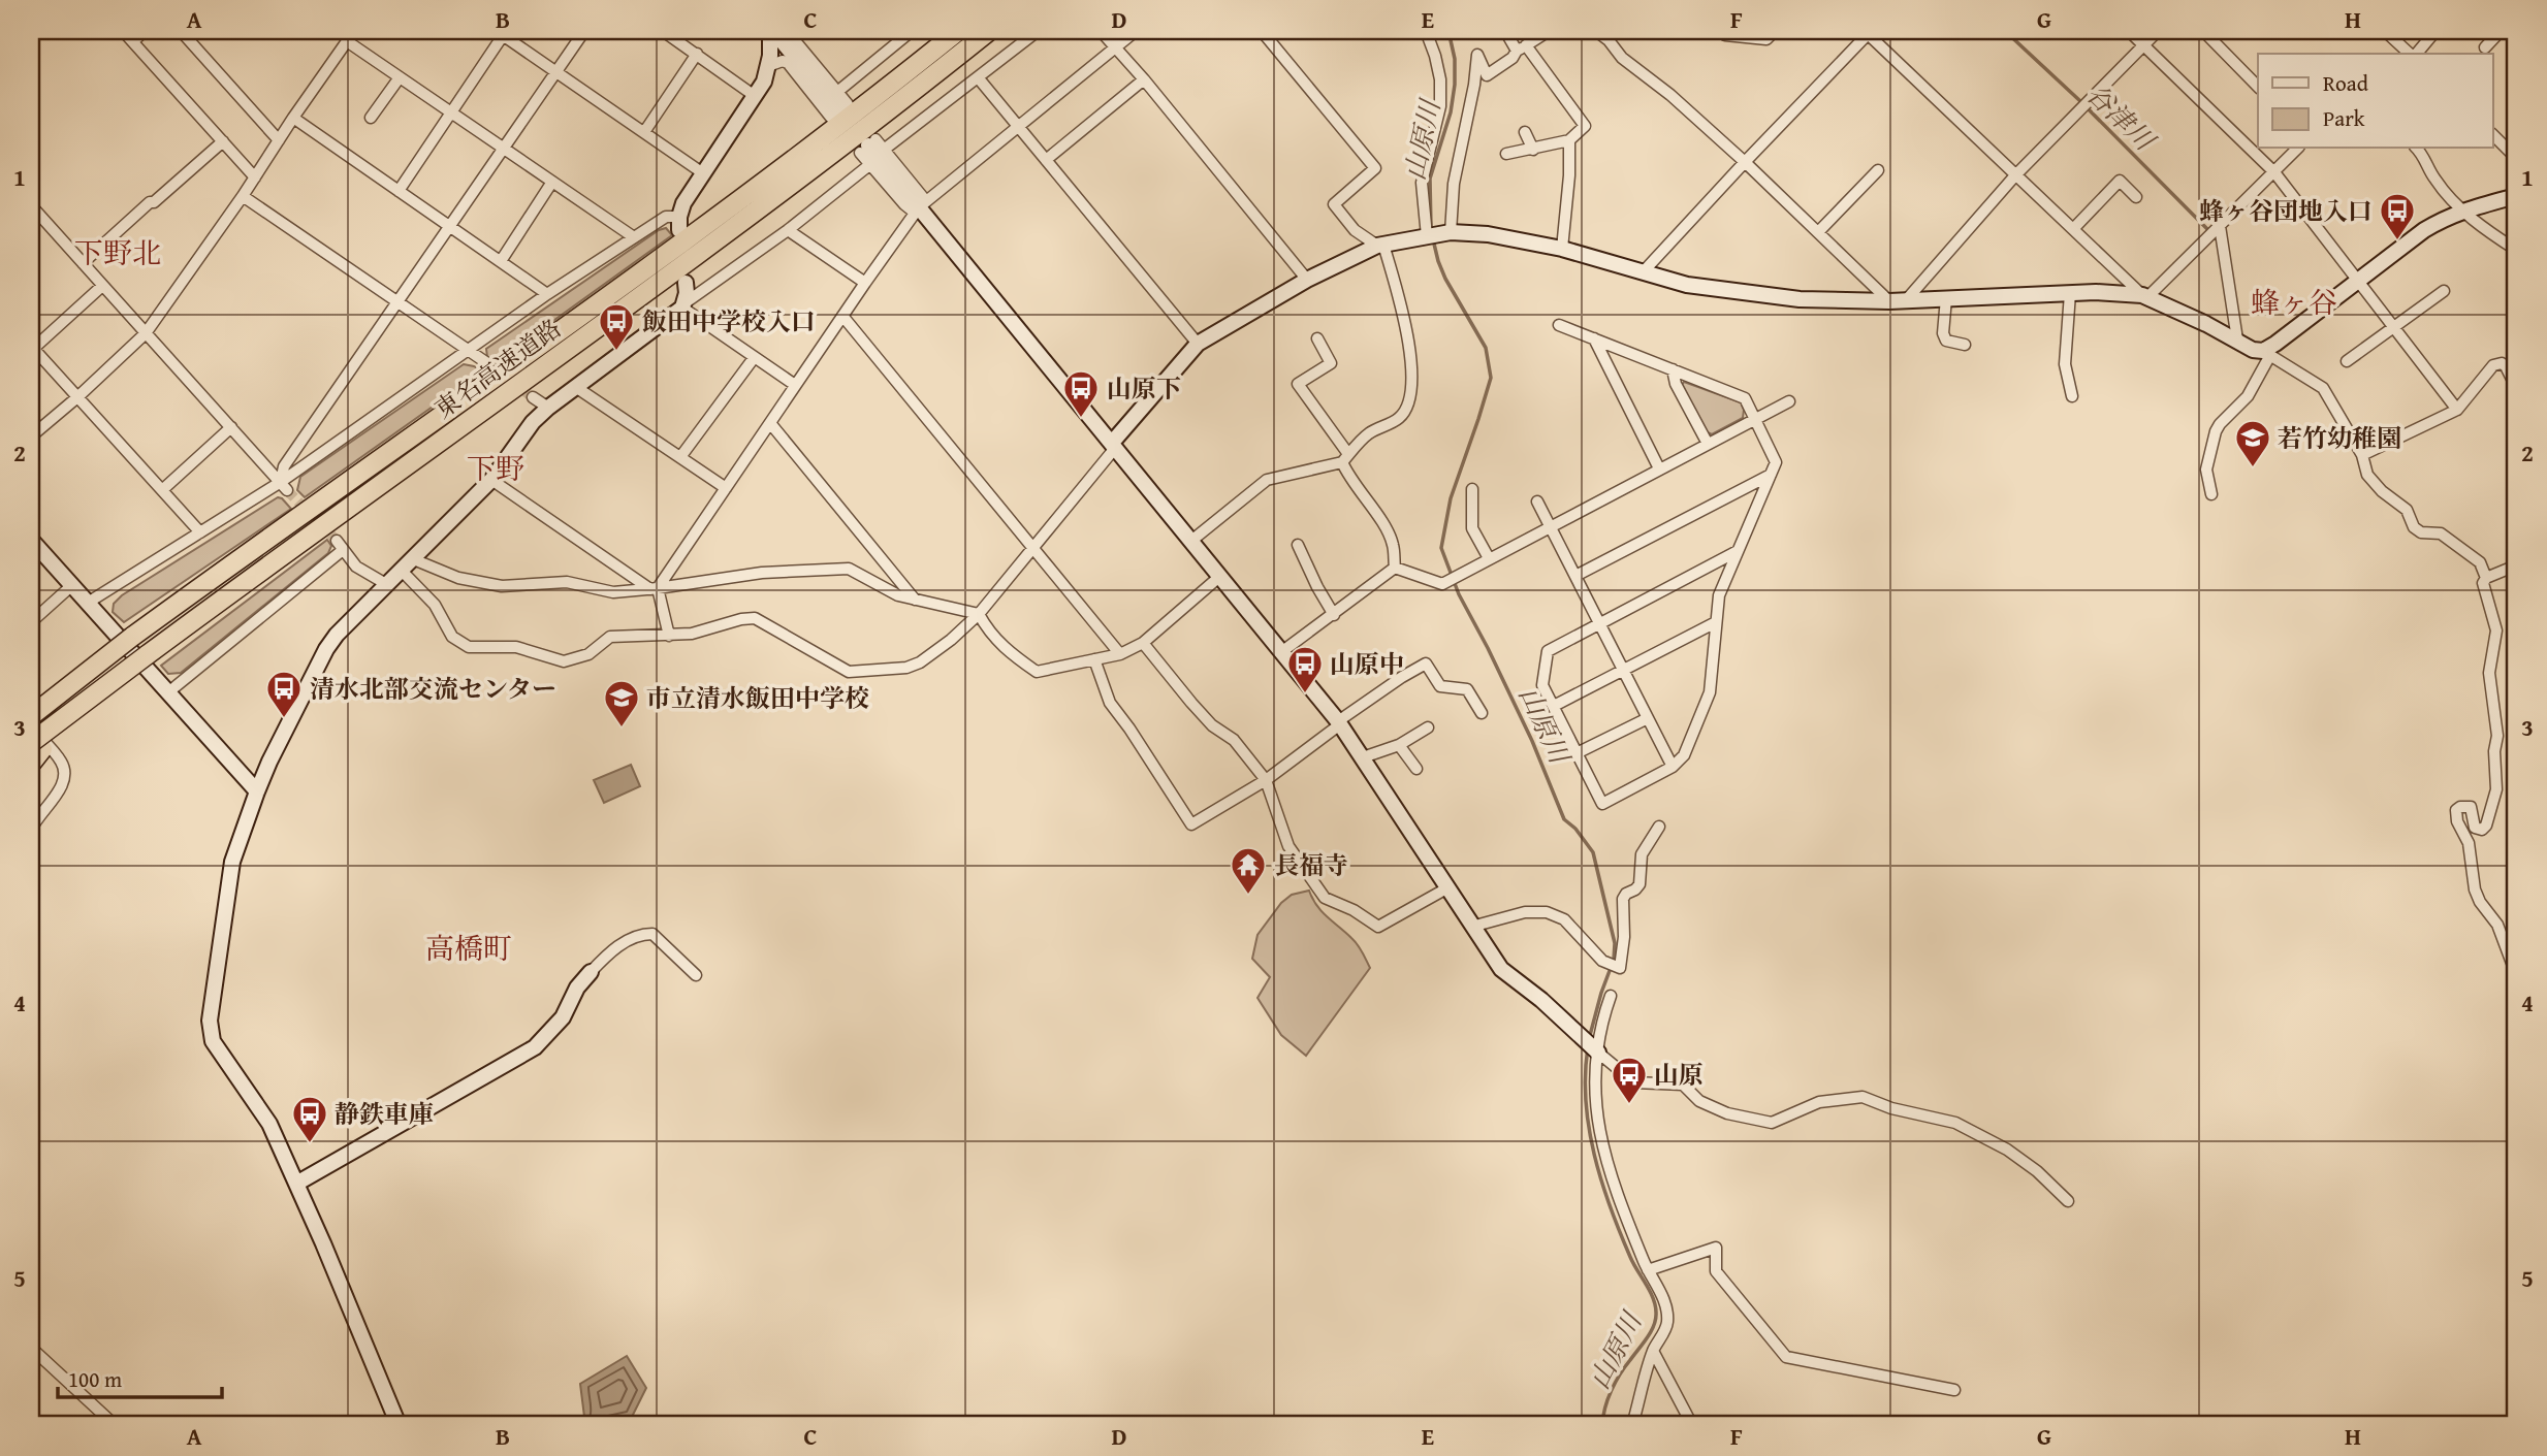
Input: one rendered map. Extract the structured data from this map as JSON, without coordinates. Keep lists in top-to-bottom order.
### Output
{
  "streets": {
    "highway": ["東名高速道路"]
  },
  "districts": [
    "下野北",
    "蜂ヶ谷",
    "下野",
    "高橋町"
  ],
  "water": ["谷津川", "山原川"],
  "places": {
    "bus stop": [
      "蜂ヶ谷団地入口",
      "飯田中学校入口",
      "山原下",
      "山原中",
      "清水北部交流センター",
      "山原",
      "静鉄車庫"
    ],
    "school or university": ["若竹幼稚園", "市立清水飯田中学校"],
    "temple": ["長福寺"]
  },
  "legend": ["Road", "Park"],
  "scale_bar": "100 m",
  "grid": {
    "columns": [
      "A",
      "B",
      "C",
      "D",
      "E",
      "F",
      "G",
      "H"
    ],
    "rows": [
      "1",
      "2",
      "3",
      "4",
      "5"
    ]
  }
}
